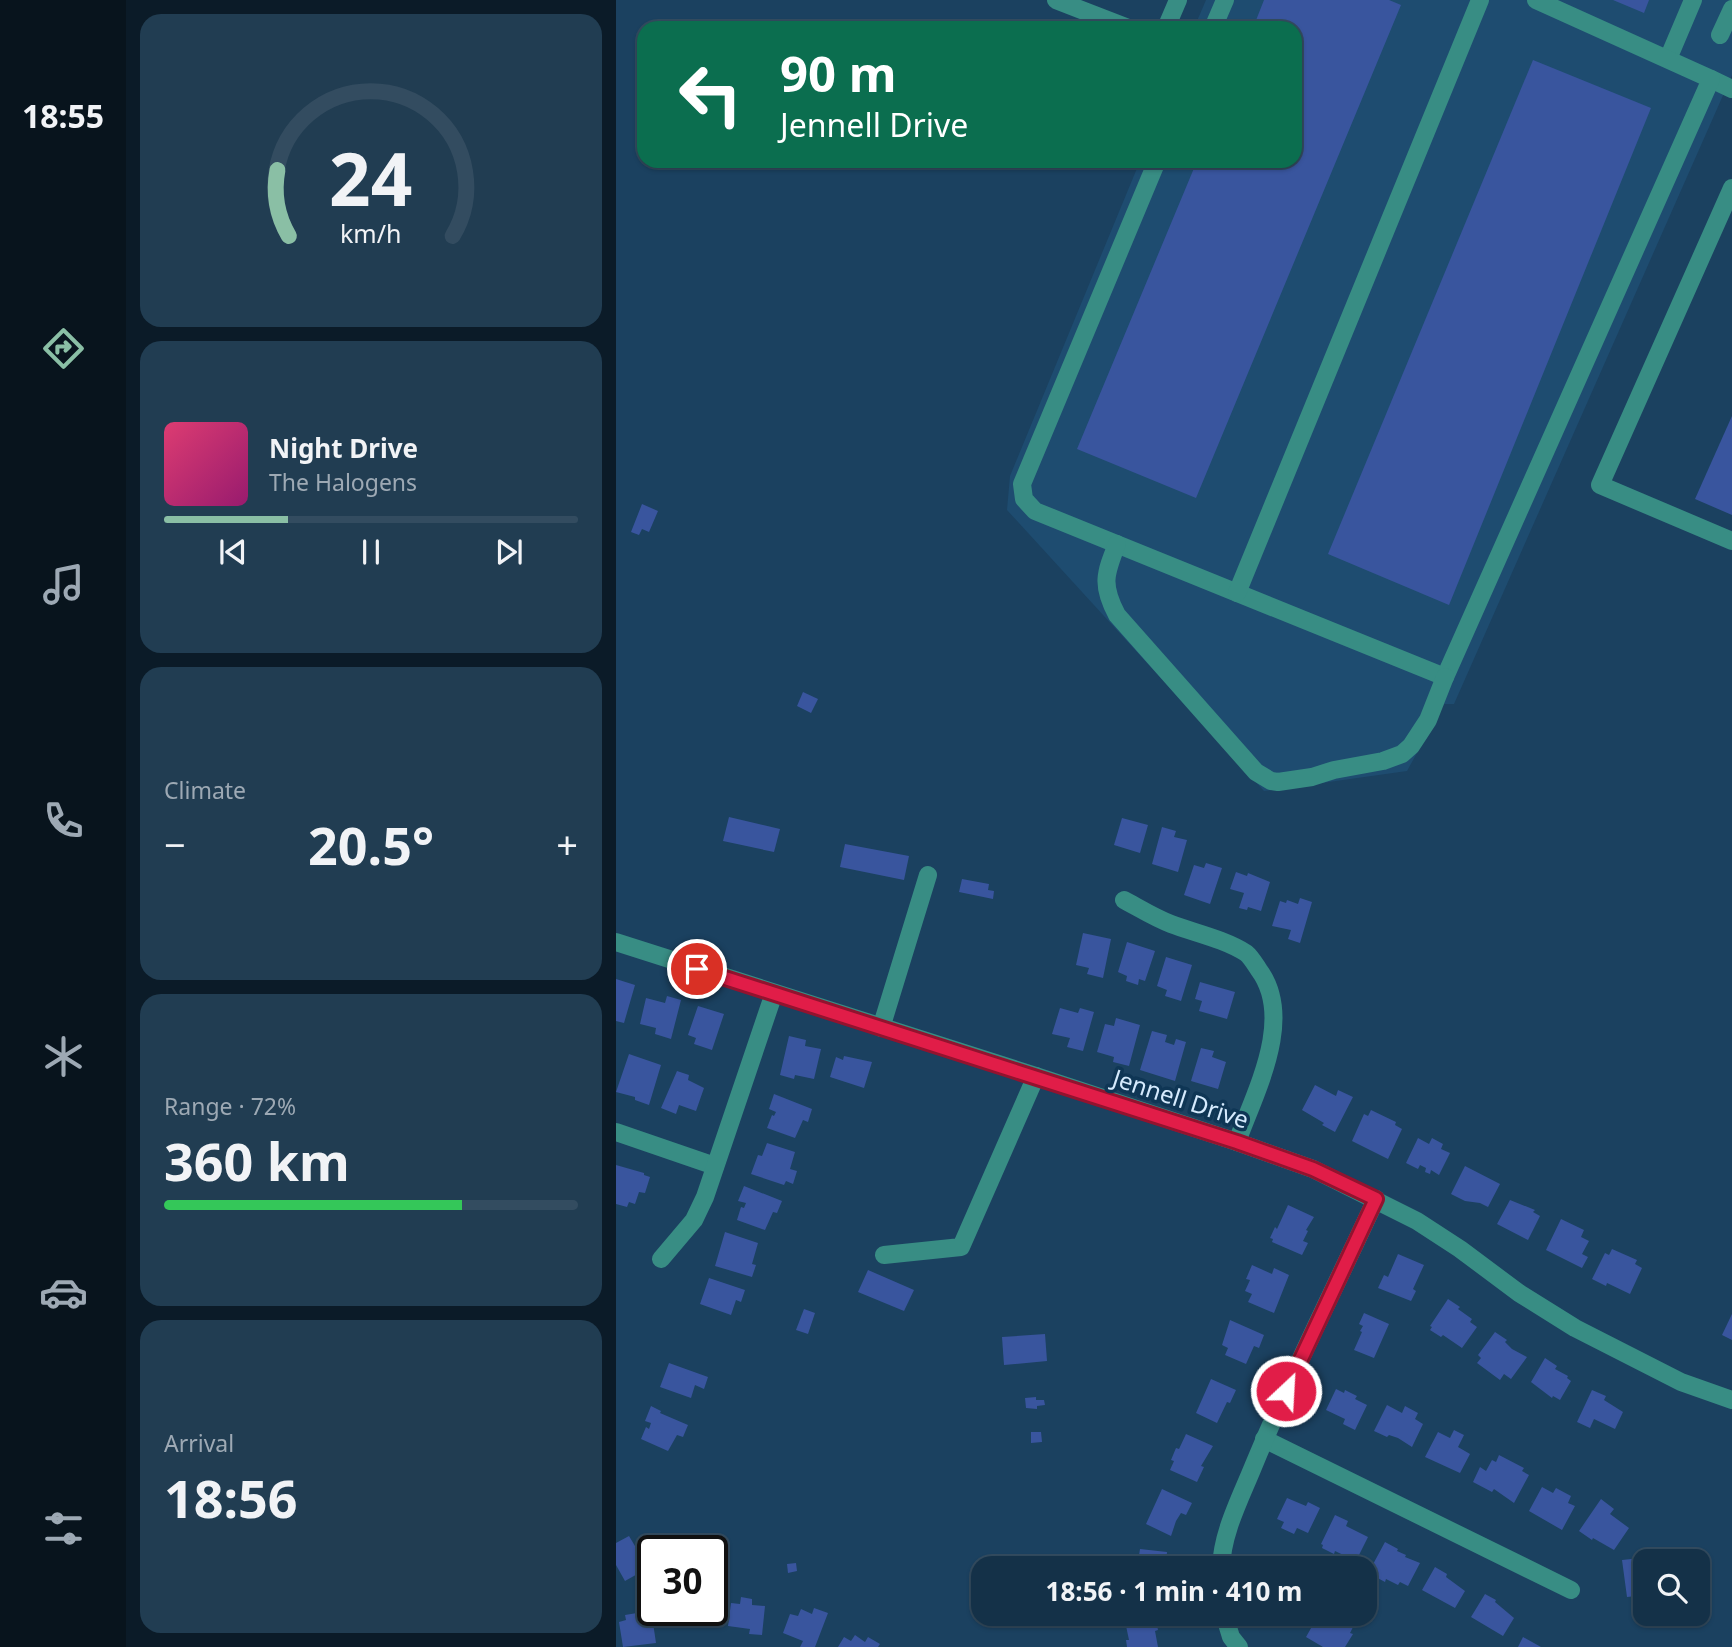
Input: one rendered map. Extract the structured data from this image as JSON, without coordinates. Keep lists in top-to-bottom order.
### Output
{
  "streets": {
    "street": ["Jennell Drive"]
  },
  "page": {
    "tabs": "18:55",
    "turn": ["90 m", "Jennell Drive"],
    "song": ["Night Drive", "The Halogens"],
    "tile": [
      "Climate",
      ["Range · 72%", "360 km"],
      ["Arrival", "18:56"]
    ],
    "heat": ["−", "20.5°", "+"],
    "limit": "30",
    "trip": "18:56 · 1 min · 410 m",
    "gauge": ["24", "km/h"]
  }
}
